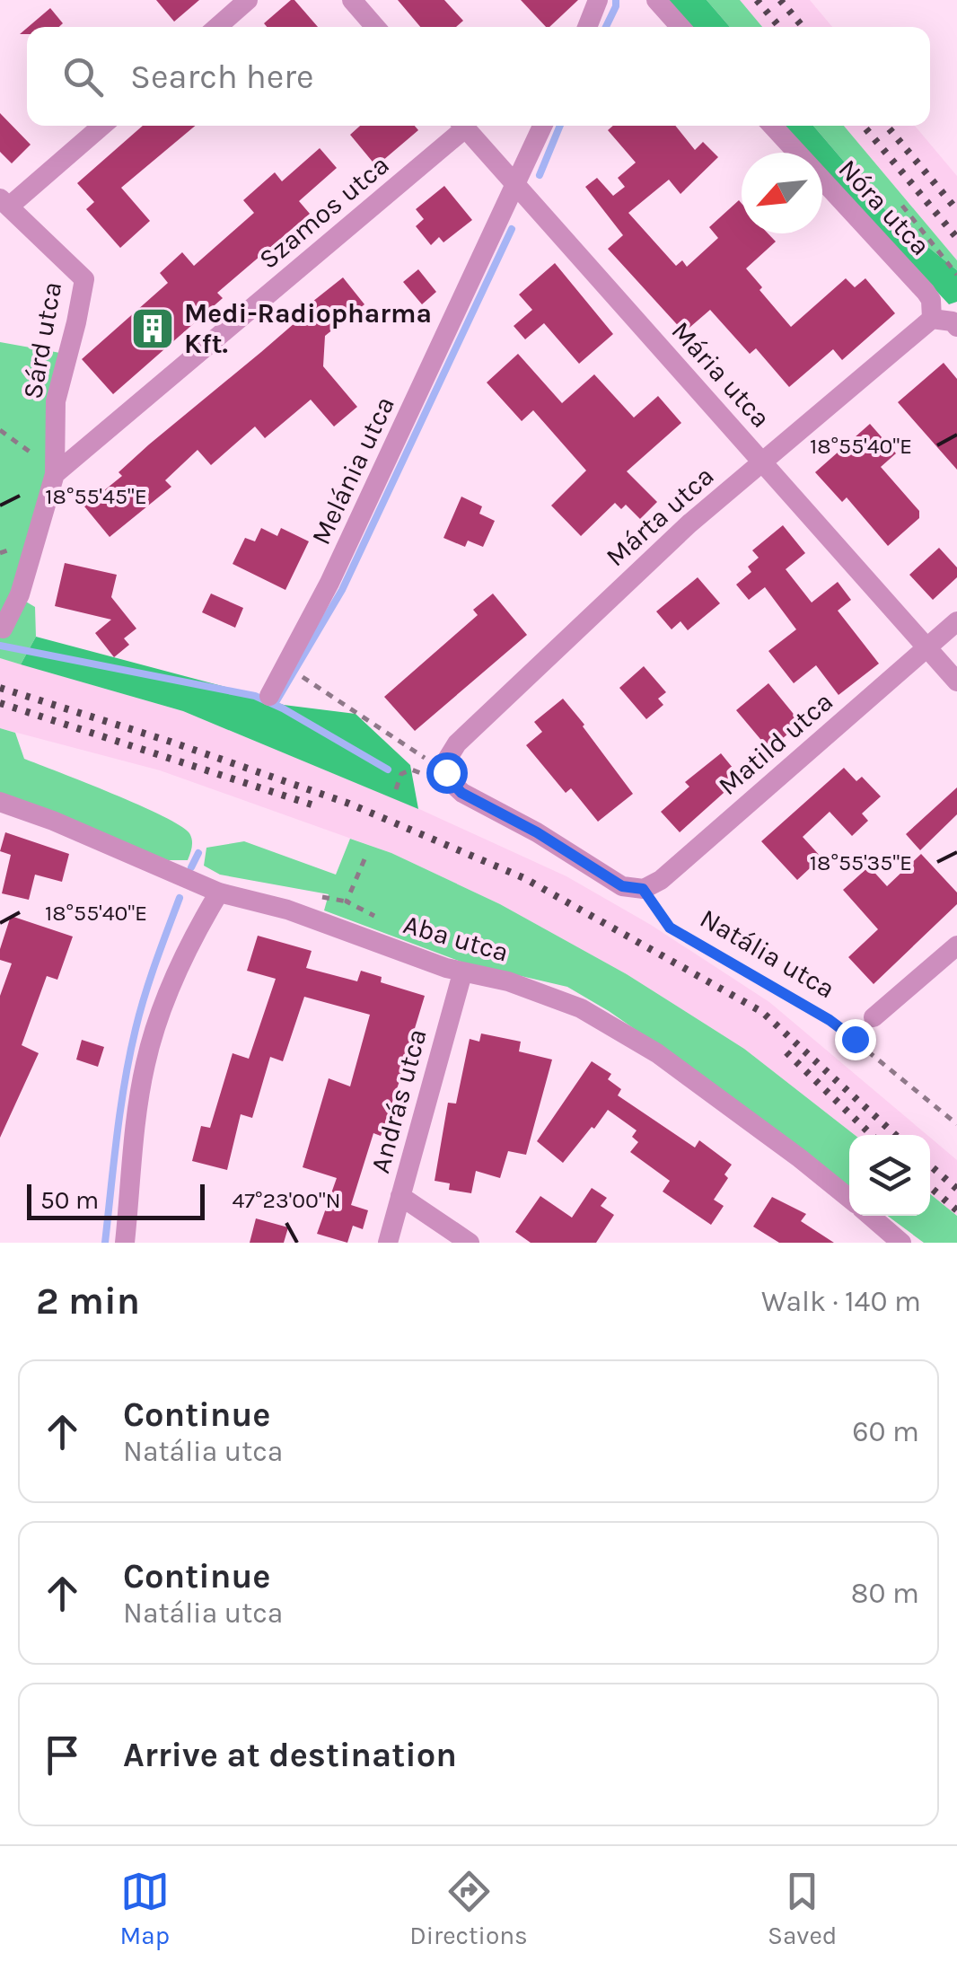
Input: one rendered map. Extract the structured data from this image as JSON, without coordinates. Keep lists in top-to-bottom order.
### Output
{
  "streets": {
    "street": [
      "Nóra utca",
      "Szamos utca",
      "Sárd utca",
      "Mária utca",
      "Melánia utca",
      "Márta utca",
      "Matild utca",
      "Aba utca",
      "András utca"
    ],
    "path": ["Natália utca"]
  },
  "crossings": [
    ["Nóra utca", "Márta utca"],
    ["Szamos utca", "Sárd utca"],
    ["Mária utca", "Melánia utca"],
    ["Mária utca", "Márta utca"],
    ["Mária utca", "Matild utca"],
    ["Matild utca", "Natália utca"],
    ["Aba utca", "András utca"]
  ],
  "places": {
    "building": ["Medi-Radiopharma Kft."]
  },
  "scale_bar": "50 m",
  "north": "bottom left",
  "page": {
    "search": "Search here",
    "scale": "50 m",
    "heading": ["2 min", "Walk · 140 m"],
    "list": [
      ["Continue", "Natália utca", "60 m"],
      ["Continue", "Natália utca", "80 m"],
      "Arrive at destination"
    ],
    "nav": ["Map", "Directions", "Saved"]
  },
  "coordinates": [
    "18°55'40\"E",
    "18°55'45\"E",
    "18°55'35\"E",
    "47°23'00\"N"
  ]
}
